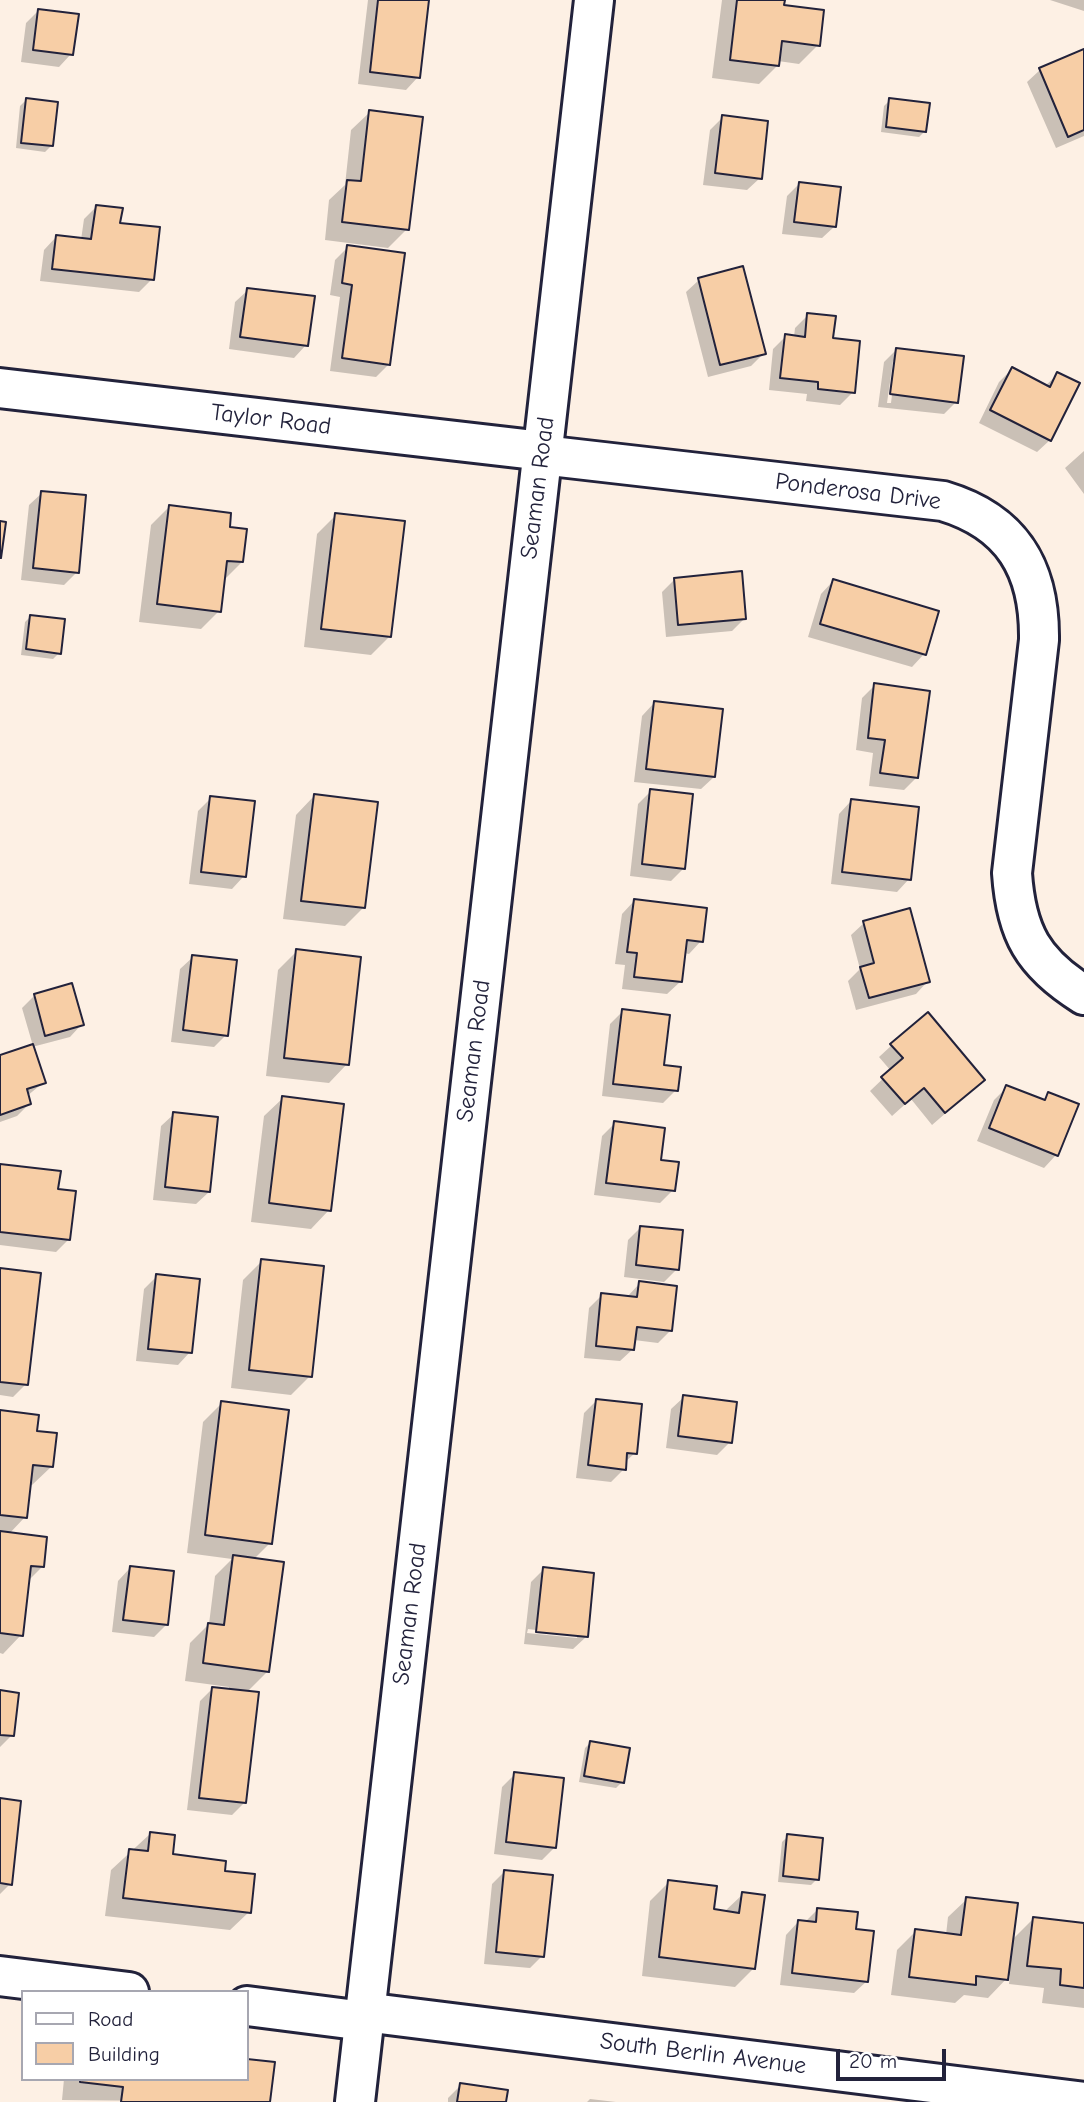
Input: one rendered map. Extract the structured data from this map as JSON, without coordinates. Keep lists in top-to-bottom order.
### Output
{
  "streets": {
    "street": [
      "Taylor Road",
      "Seaman Road",
      "Ponderosa Drive",
      "South Berlin Avenue"
    ]
  },
  "crossings": [
    ["Taylor Road", "Seaman Road"],
    ["Taylor Road", "Ponderosa Drive"],
    ["Seaman Road", "Ponderosa Drive"],
    ["Seaman Road", "South Berlin Avenue"]
  ],
  "legend": ["Road", "Building"],
  "scale_bar": "20 m"
}
